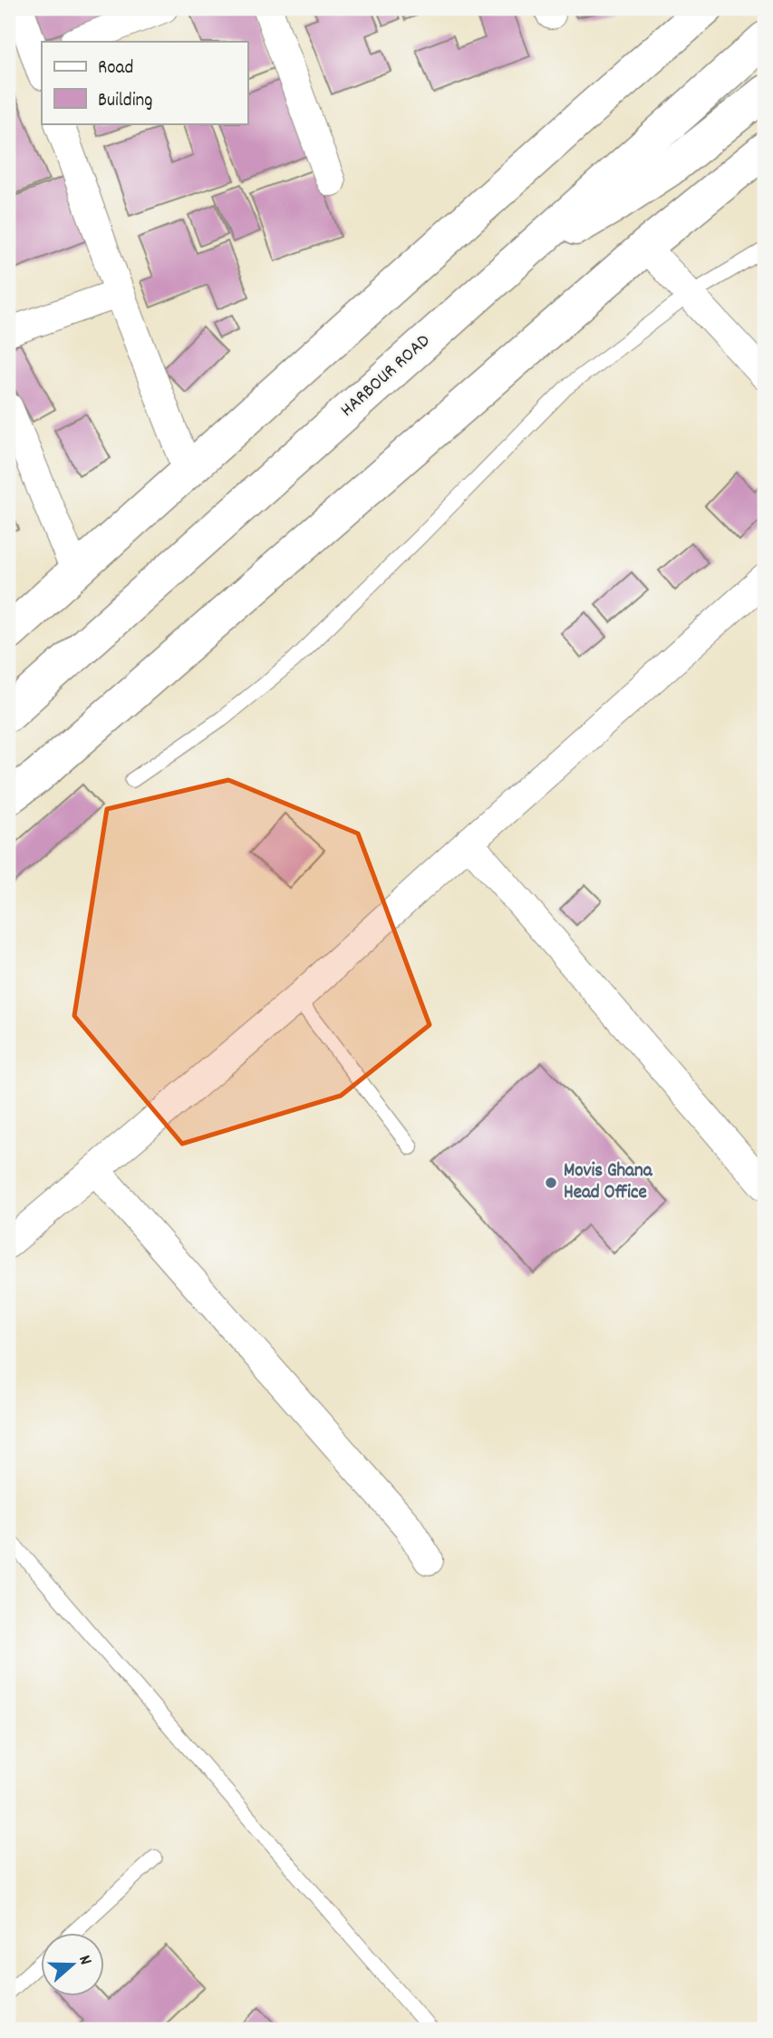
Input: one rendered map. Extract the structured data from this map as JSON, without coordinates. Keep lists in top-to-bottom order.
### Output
{
  "streets": {
    "main road": ["HARBOUR ROAD"]
  },
  "places": ["Movis Ghana Head Office"],
  "legend": ["Road", "Building"],
  "north": "right"
}
